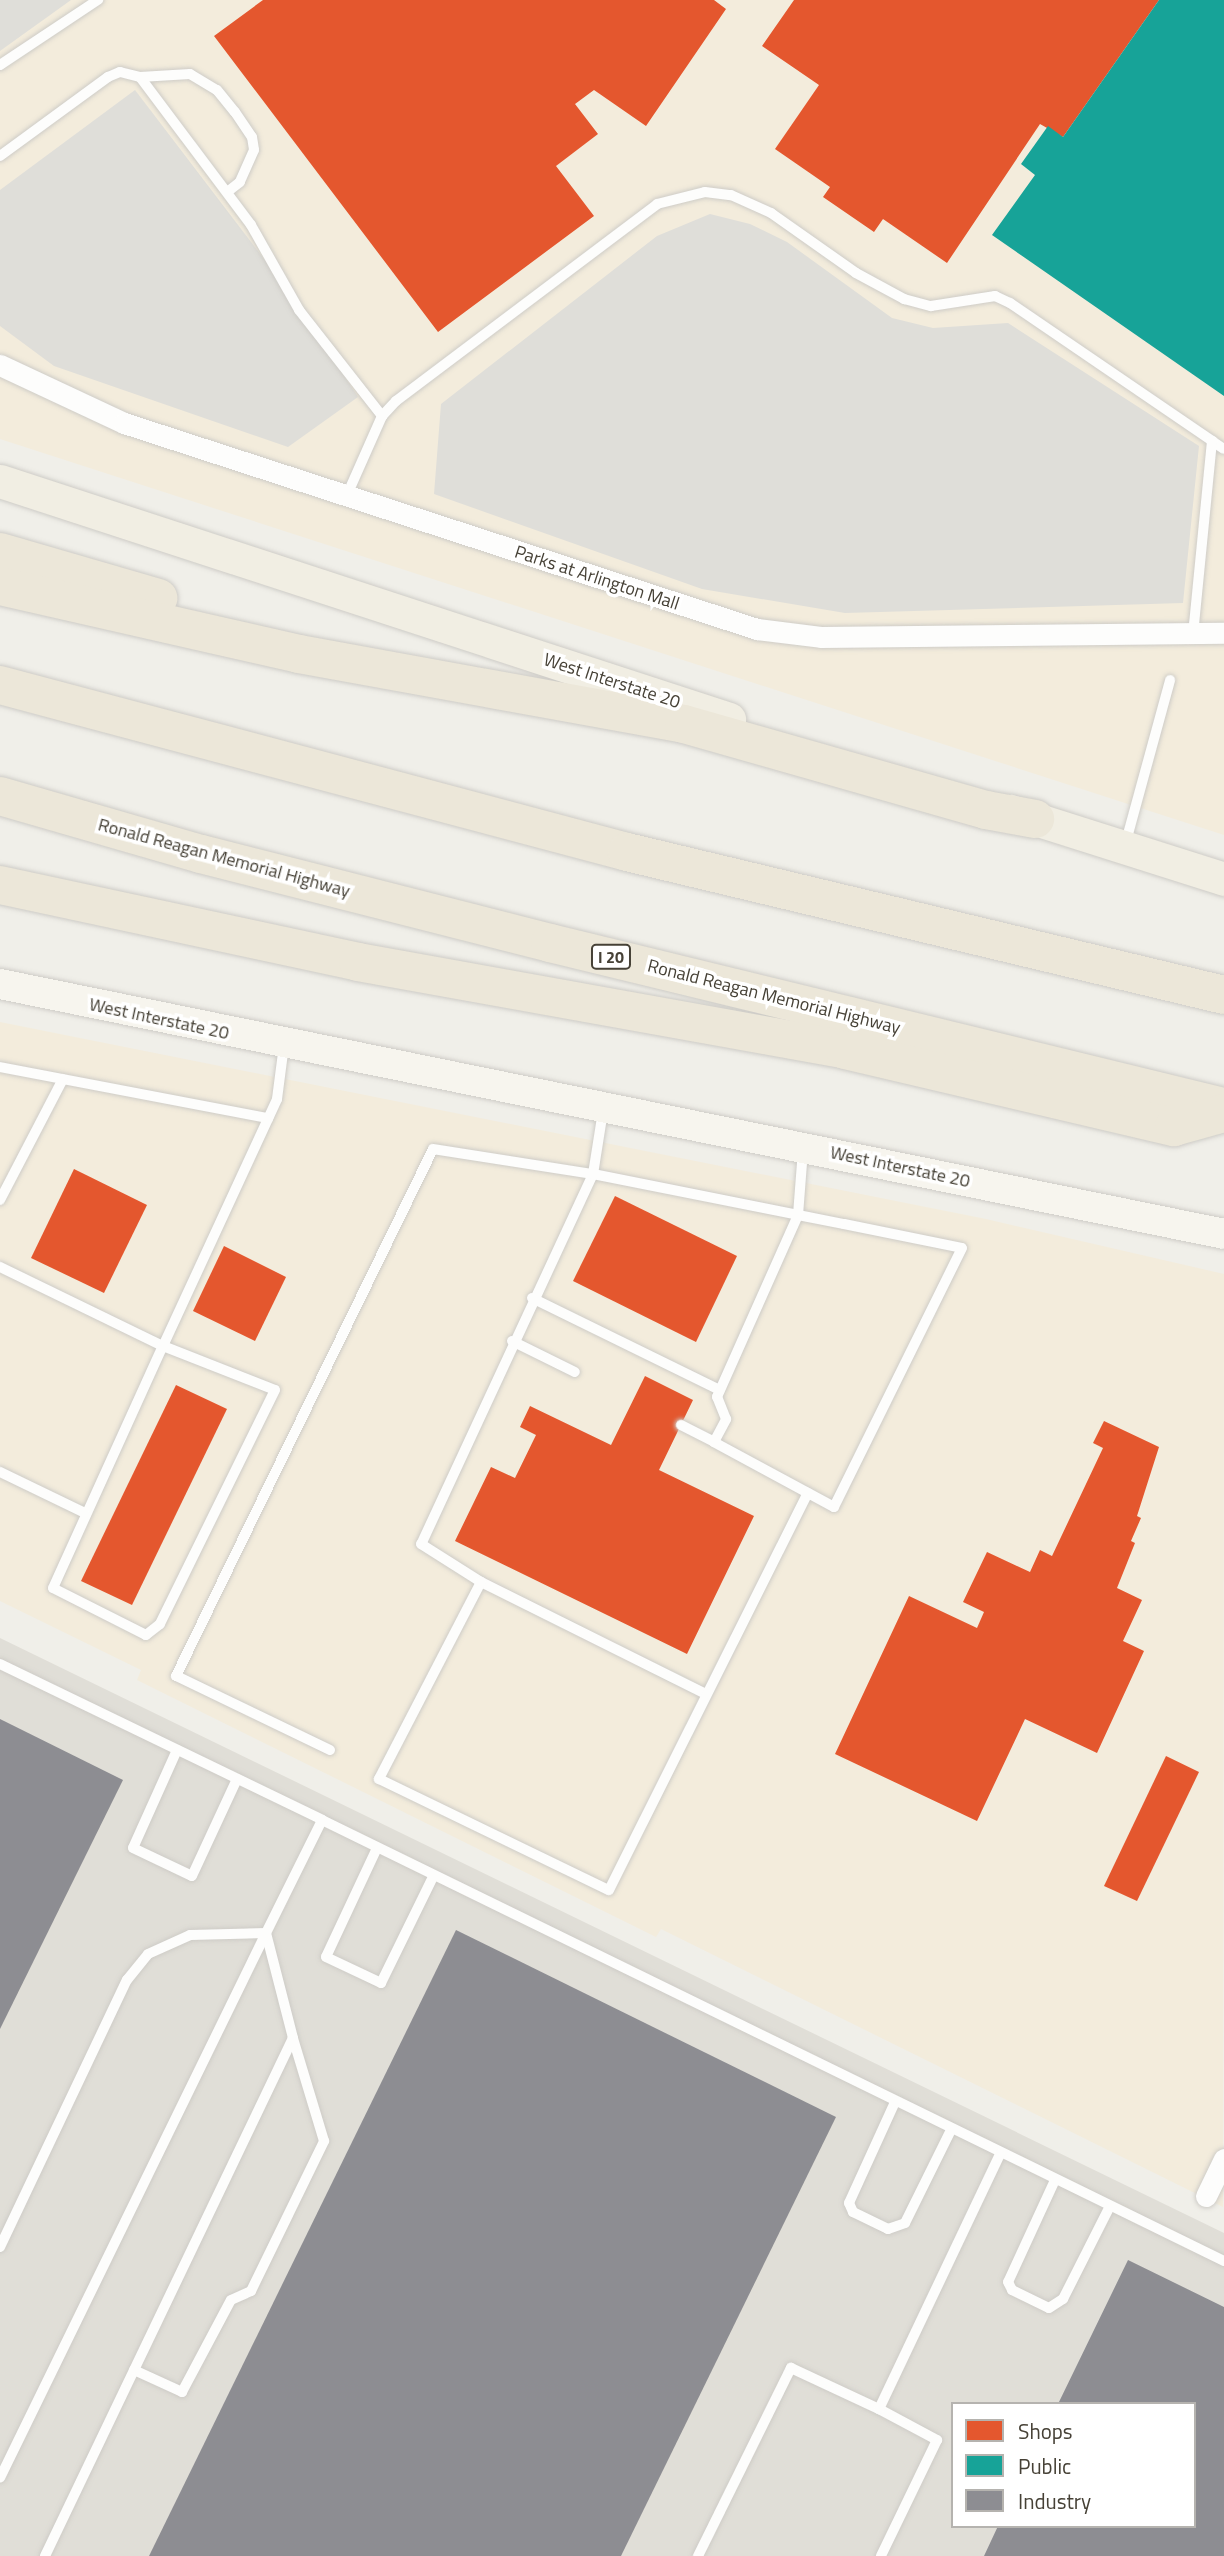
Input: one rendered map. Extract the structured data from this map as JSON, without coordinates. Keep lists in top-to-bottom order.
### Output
{
  "streets": {
    "highway": ["Ronald Reagan Memorial Highway", "I 20"],
    "main road": ["West Interstate 20"],
    "street": ["Parks at Arlington Mall"]
  },
  "legend": ["Shops", "Public", "Industry"]
}
